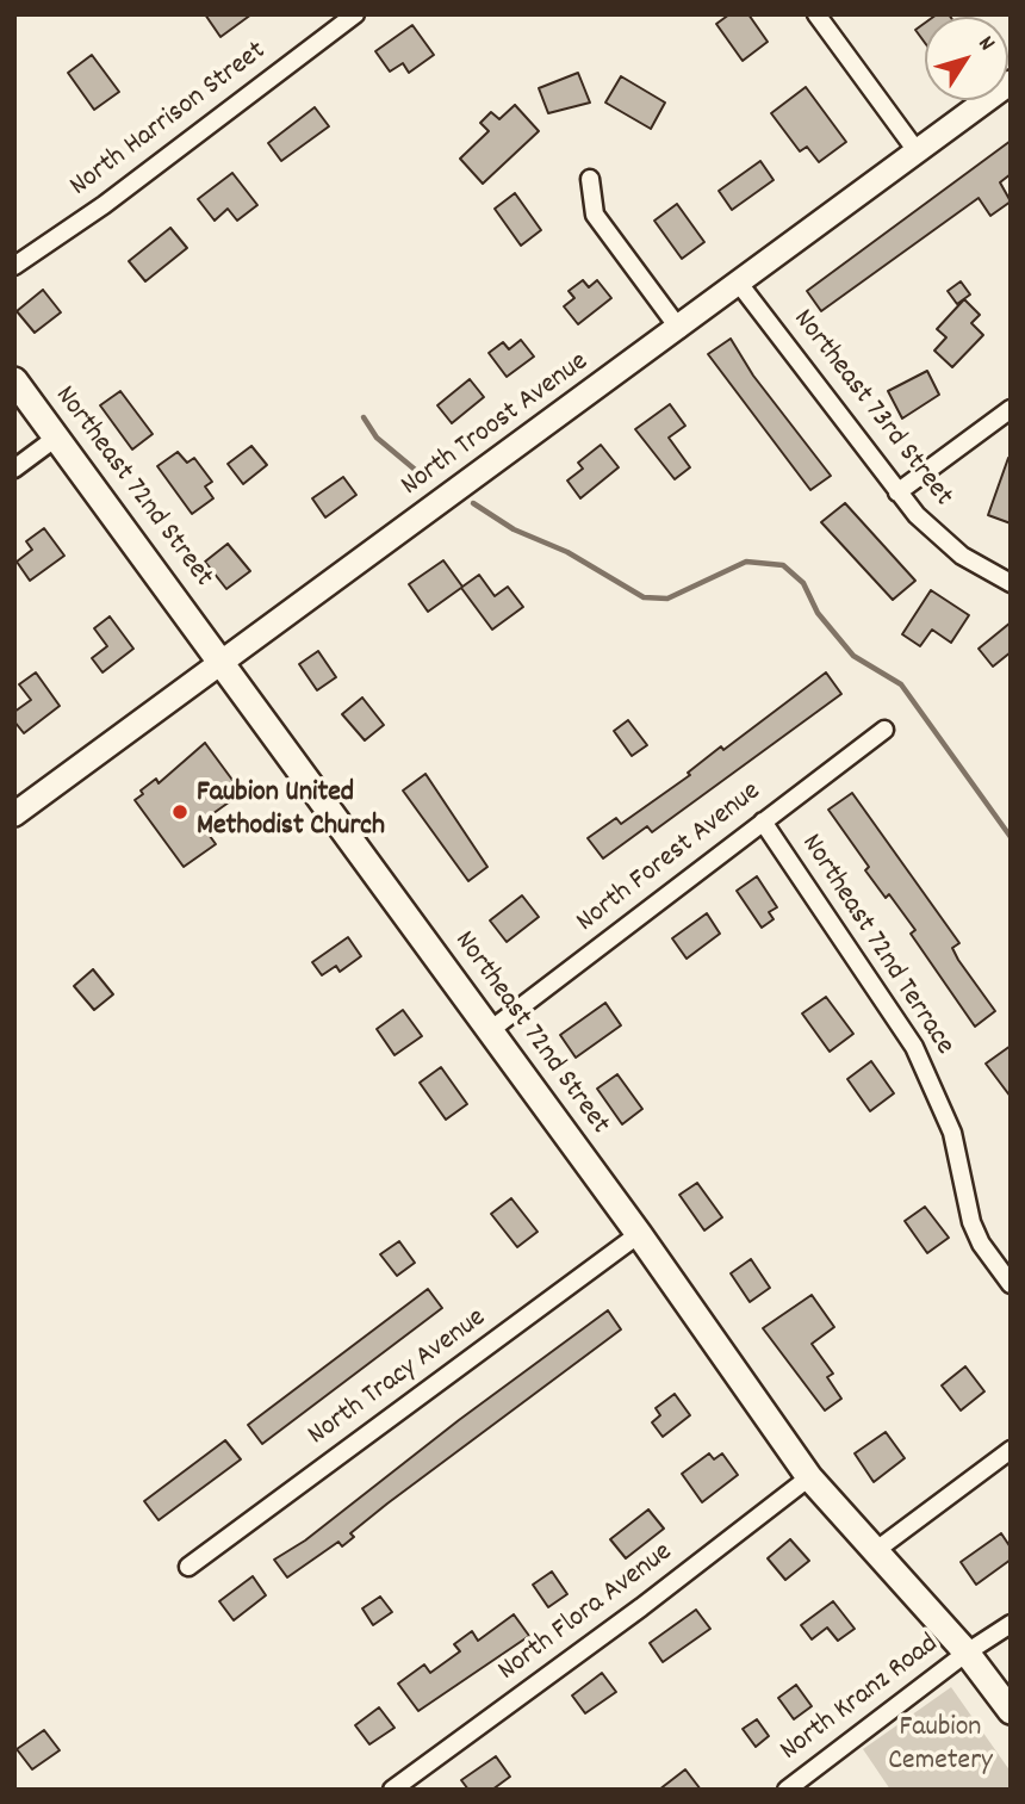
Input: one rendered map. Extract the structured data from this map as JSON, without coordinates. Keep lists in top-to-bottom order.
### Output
{
  "streets": {
    "main road": ["Northeast 72nd Street"],
    "street": [
      "North Harrison Street",
      "Northeast 73rd Street",
      "North Troost Avenue",
      "North Forest Avenue",
      "Northeast 72nd Terrace",
      "North Tracy Avenue",
      "North Flora Avenue",
      "North Kranz Road"
    ]
  },
  "crossings": [
    ["Northeast 73rd Street", "North Troost Avenue"],
    ["North Troost Avenue", "Northeast 72nd Street"],
    ["Northeast 72nd Street", "North Forest Avenue"],
    ["Northeast 72nd Street", "North Tracy Avenue"],
    ["Northeast 72nd Street", "North Flora Avenue"],
    ["Northeast 72nd Street", "North Kranz Road"],
    ["North Forest Avenue", "Northeast 72nd Terrace"]
  ],
  "parks": ["Faubion Cemetery"],
  "places": ["Faubion United Methodist Church"],
  "north": "top right"
}
